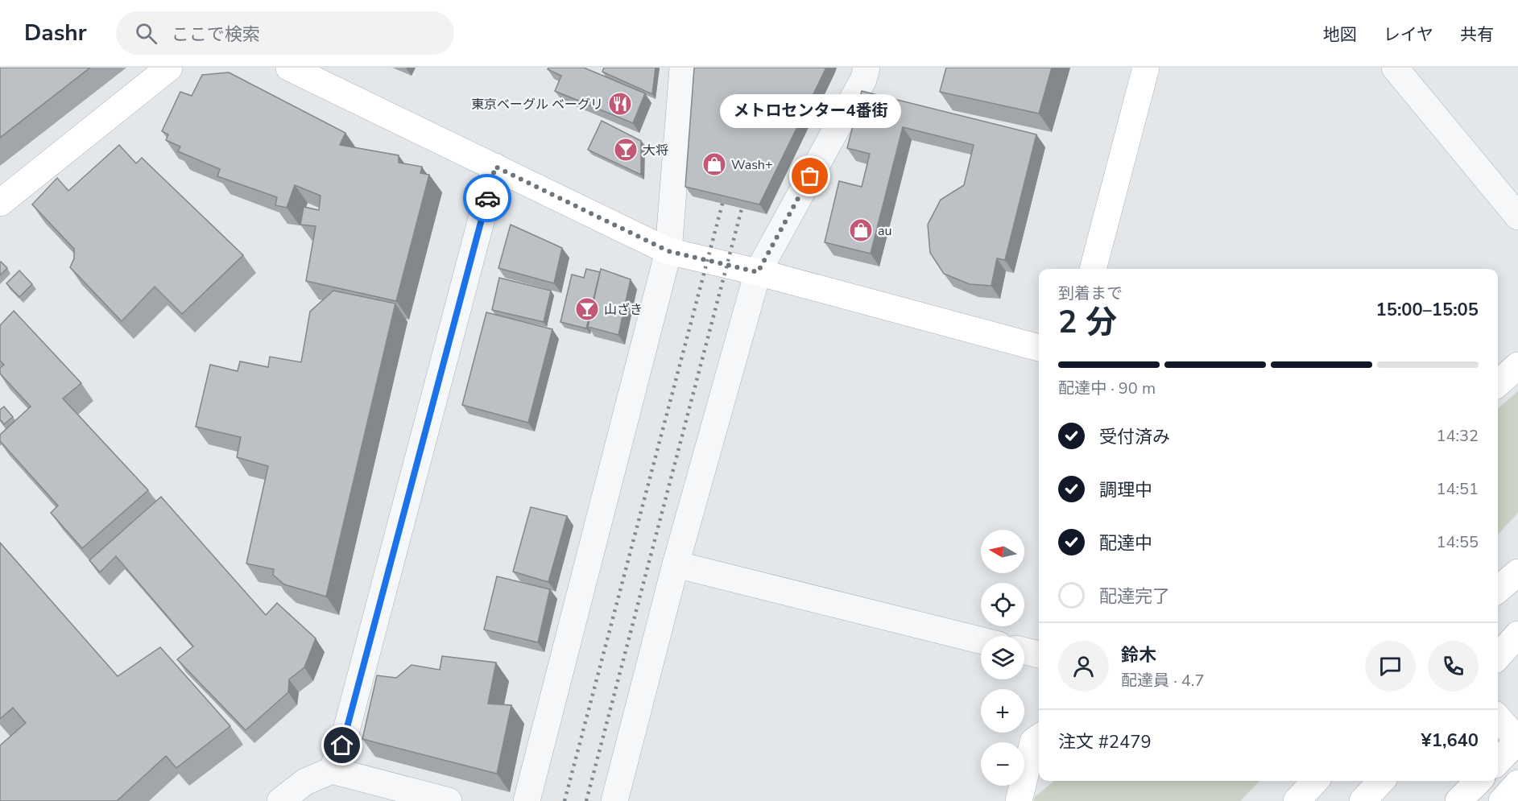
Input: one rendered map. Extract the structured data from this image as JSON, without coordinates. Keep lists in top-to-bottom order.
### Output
{
  "places": {
    "restaurant": ["東京ベーグル ベーグリ"],
    "bar": ["大将", "山ざき"],
    "shop": ["Wash+", "au"],
    "other": ["メトロセンター4番街"]
  },
  "north": "left",
  "page": {
    "header": "Dashr",
    "search": "ここで検索",
    "nav": ["地図", "レイヤ", "共有"],
    "bubble": "メトロセンター4番街",
    "heading": ["2 分", "到着まで", "15:00–15:05"],
    "panel": [
      "鈴木",
      "配達員 · 4.7",
      "注文 #2479",
      "¥1,640"
    ],
    "bar": "配達中 · 90 m",
    "list": [
      ["受付済み", "14:32"],
      ["調理中", "14:51"],
      ["配達中", "14:55"],
      "配達完了"
    ],
    "map_buttons": ["+", "−"]
  }
}
